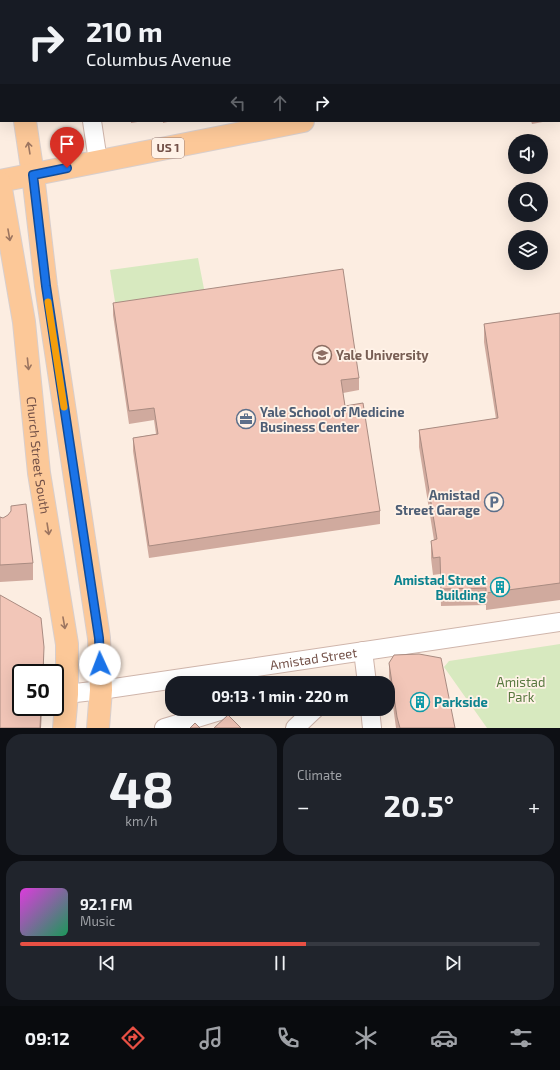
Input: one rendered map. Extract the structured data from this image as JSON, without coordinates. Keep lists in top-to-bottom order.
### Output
{
  "streets": {
    "main road": ["US 1", "Church Street South"],
    "street": ["Amistad Street"]
  },
  "crossings": [
    ["US 1", "Church Street South"],
    ["Church Street South", "Amistad Street"]
  ],
  "parks": ["Amistad Park"],
  "places": {
    "school or university": ["Yale University"],
    "office": ["Yale School of Medicine Business Center"],
    "parking": ["Amistad Street Garage"],
    "building": ["Amistad Street Building", "Parkside"]
  },
  "page": {
    "turn": ["210 m", "Columbus Avenue"],
    "limit": "50",
    "trip": "09:13 · 1 min · 220 m",
    "tile": [
      ["48", "km/h"],
      "Climate"
    ],
    "heat": ["−", "20.5°", "+"],
    "song": ["92.1 FM", "Music"],
    "tabs": "09:12"
  }
}
